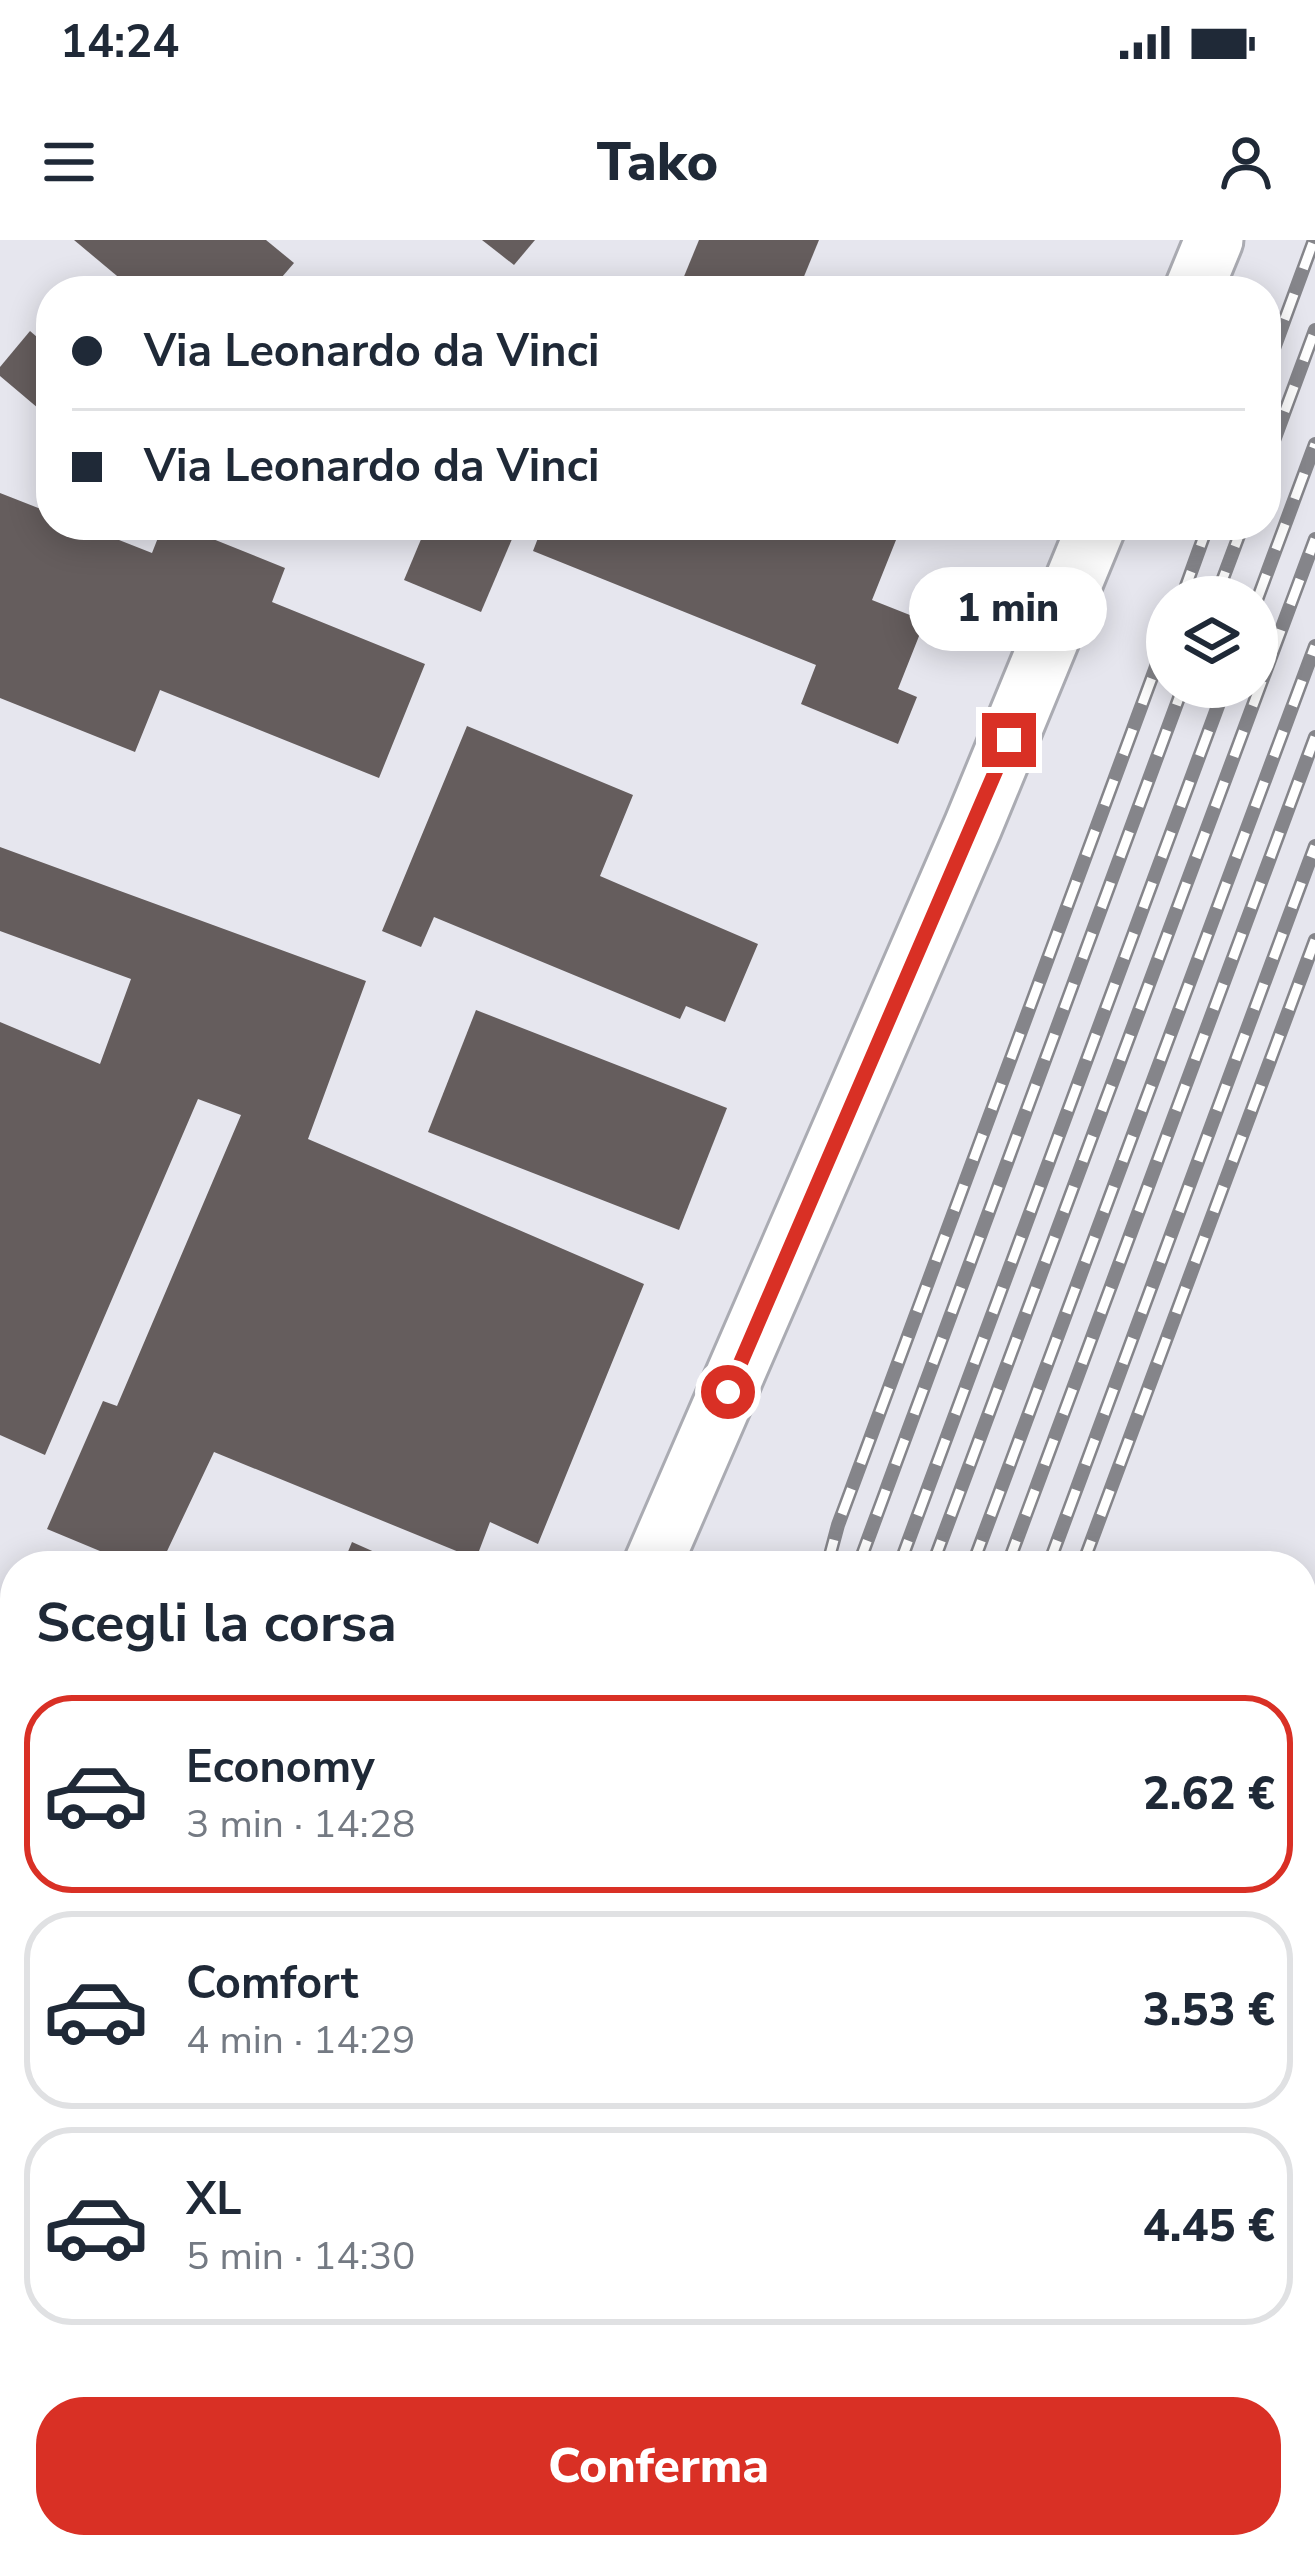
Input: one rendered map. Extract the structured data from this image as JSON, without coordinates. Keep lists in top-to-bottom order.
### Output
{
  "page": {
    "status": "14:24",
    "header": "Tako",
    "banner": ["Via Leonardo da Vinci", "Via Leonardo da Vinci"],
    "bubble": "1 min",
    "heading": "Scegli la corsa",
    "list": [
      {
        "name": "Economy",
        "note": "3 min · 14:28",
        "value": "2.62 €"
      },
      {
        "name": "Comfort",
        "note": "4 min · 14:29",
        "value": "3.53 €"
      },
      {
        "name": "XL",
        "note": "5 min · 14:30",
        "value": "4.45 €"
      }
    ],
    "buttons": "Conferma"
  }
}
